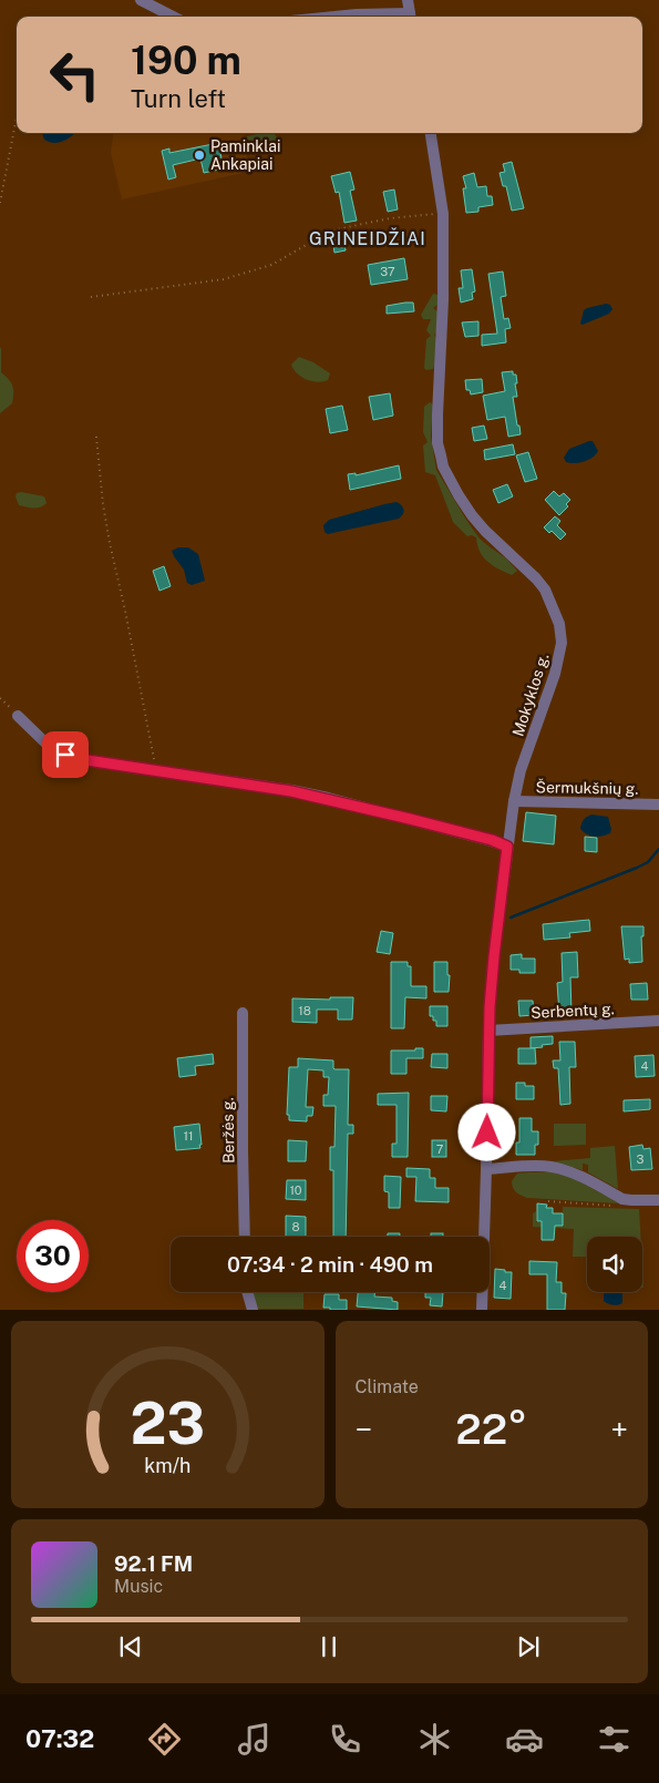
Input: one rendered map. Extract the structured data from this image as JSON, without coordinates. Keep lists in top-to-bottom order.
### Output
{
  "streets": {
    "street": [
      "Mokyklos g.",
      "Šermukšnių g.",
      "Serbentų g.",
      "Beržės g."
    ]
  },
  "crossings": [
    ["Mokyklos g.", "Šermukšnių g."],
    ["Mokyklos g.", "Serbentų g."]
  ],
  "districts": ["GRINEIDŽIAI"],
  "places": ["Paminklai Ankapiai"],
  "house_numbers": [
    "37",
    "18",
    "4",
    "11",
    "7",
    "3",
    "10",
    "8",
    "4"
  ],
  "page": {
    "turn": ["190 m", "Turn left"],
    "limit": "30",
    "trip": "07:34 · 2 min · 490 m",
    "tile": "Climate",
    "heat": ["−", "22°", "+"],
    "song": ["92.1 FM", "Music"],
    "tabs": "07:32",
    "gauge": ["23", "km/h"]
  }
}
